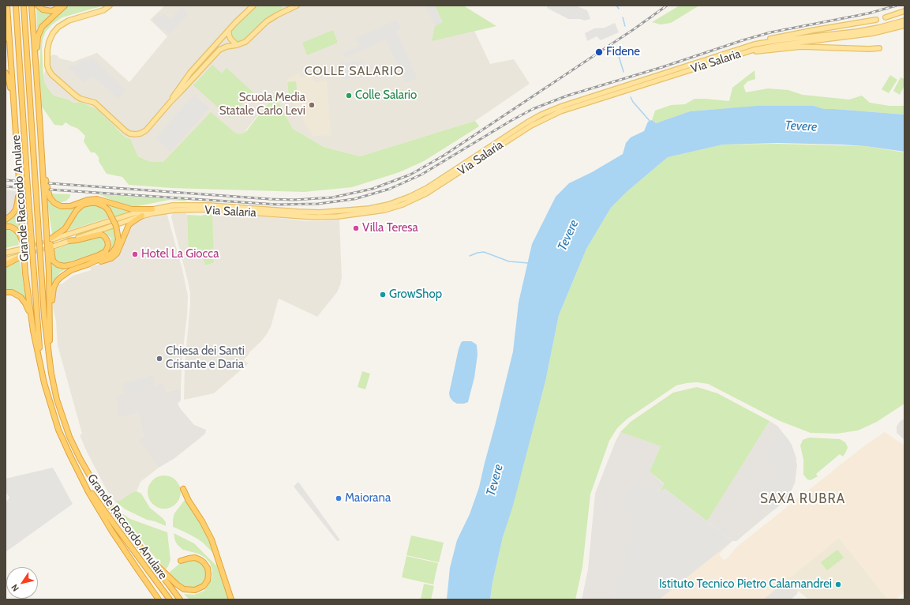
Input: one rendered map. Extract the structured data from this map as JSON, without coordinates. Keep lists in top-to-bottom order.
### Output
{
  "streets": {
    "highway": ["Grande Raccordo Anulare"],
    "main road": ["Via Salaria"]
  },
  "districts": ["COLLE SALARIO", "SAXA RUBRA"],
  "water": ["Tevere"],
  "places": [
    "Fidene",
    "Colle Salario",
    "Scuola Media Statale Carlo Levi",
    "Villa Teresa",
    "Hotel La Giocca",
    "GrowShop",
    "Chiesa dei Santi Crisante e Daria",
    "Maiorana",
    "Istituto Tecnico Pietro Calamandrei"
  ],
  "north": "bottom left"
}
